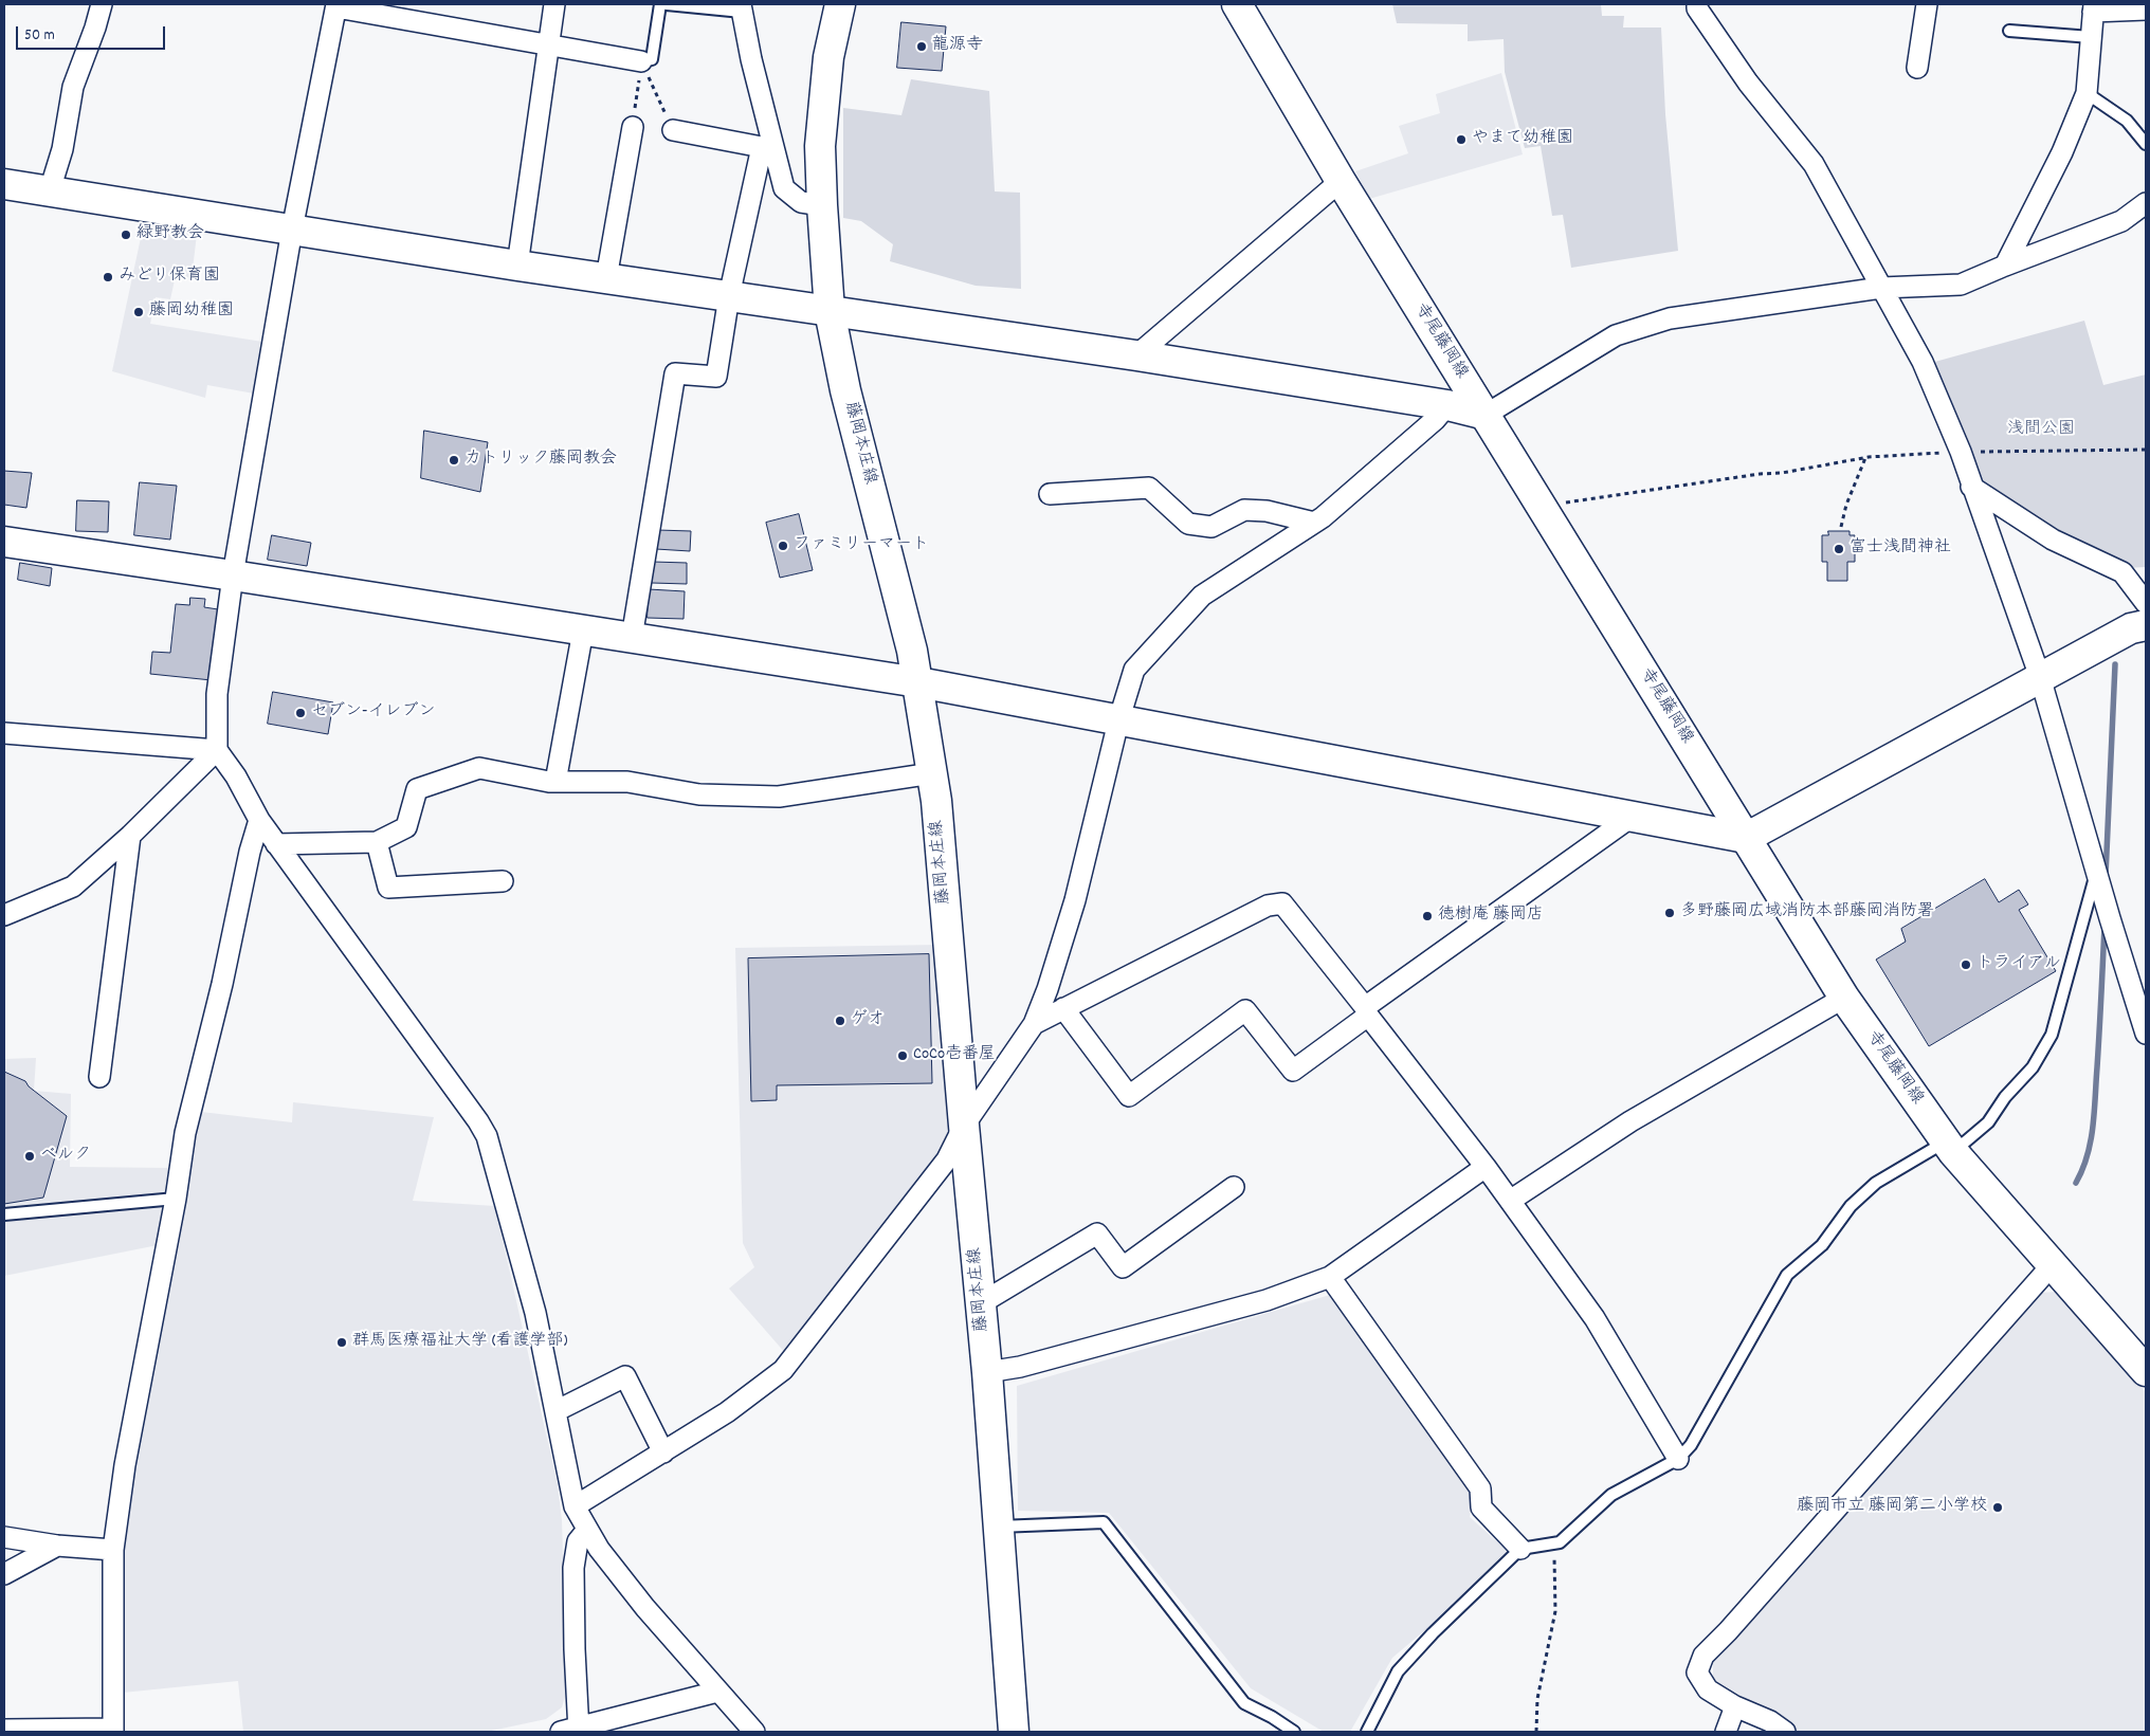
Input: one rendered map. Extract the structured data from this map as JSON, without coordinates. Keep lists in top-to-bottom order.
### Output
{
  "streets": {
    "street": ["寺尾藤岡線", "藤岡本庄線"]
  },
  "parks": ["浅間公園"],
  "places": [
    "龍源寺",
    "やまて幼稚園",
    "緑野教会",
    "みどり保育園",
    "藤岡幼稚園",
    "カトリック藤岡教会",
    "ファミリーマート",
    "富士浅間神社",
    "セブン-イレブン",
    "多野藤岡広域消防本部藤岡消防署",
    "徳樹庵 藤岡店",
    "トライアル",
    "ゲオ",
    "CoCo壱番屋",
    "ベルク",
    "群馬医療福祉大学 (看護学部)",
    "藤岡市立 藤岡第二小学校"
  ],
  "scale_bar": "50 m"
}
